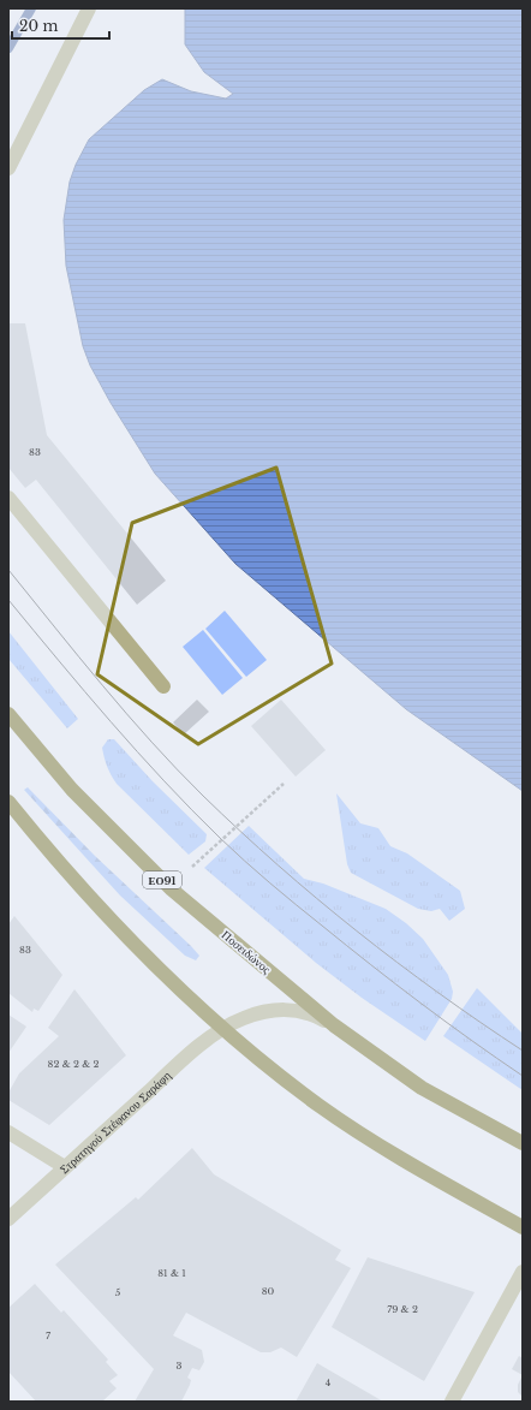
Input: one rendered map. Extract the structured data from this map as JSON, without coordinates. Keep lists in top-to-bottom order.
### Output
{
  "streets": {
    "highway": ["ΕΟ91", "Ποσειδώνος"],
    "street": ["Στρατηγού Στέφανου Σαράφη"]
  },
  "crossings": [
    ["Ποσειδώνος", "Στρατηγού Στέφανου Σαράφη"]
  ],
  "house_numbers": [
    "83",
    "83",
    "82 & 2 & 2",
    "81 & 1",
    "80",
    "5",
    "79 & 2",
    "7",
    "3",
    "4"
  ],
  "scale_bar": "20 m"
}
